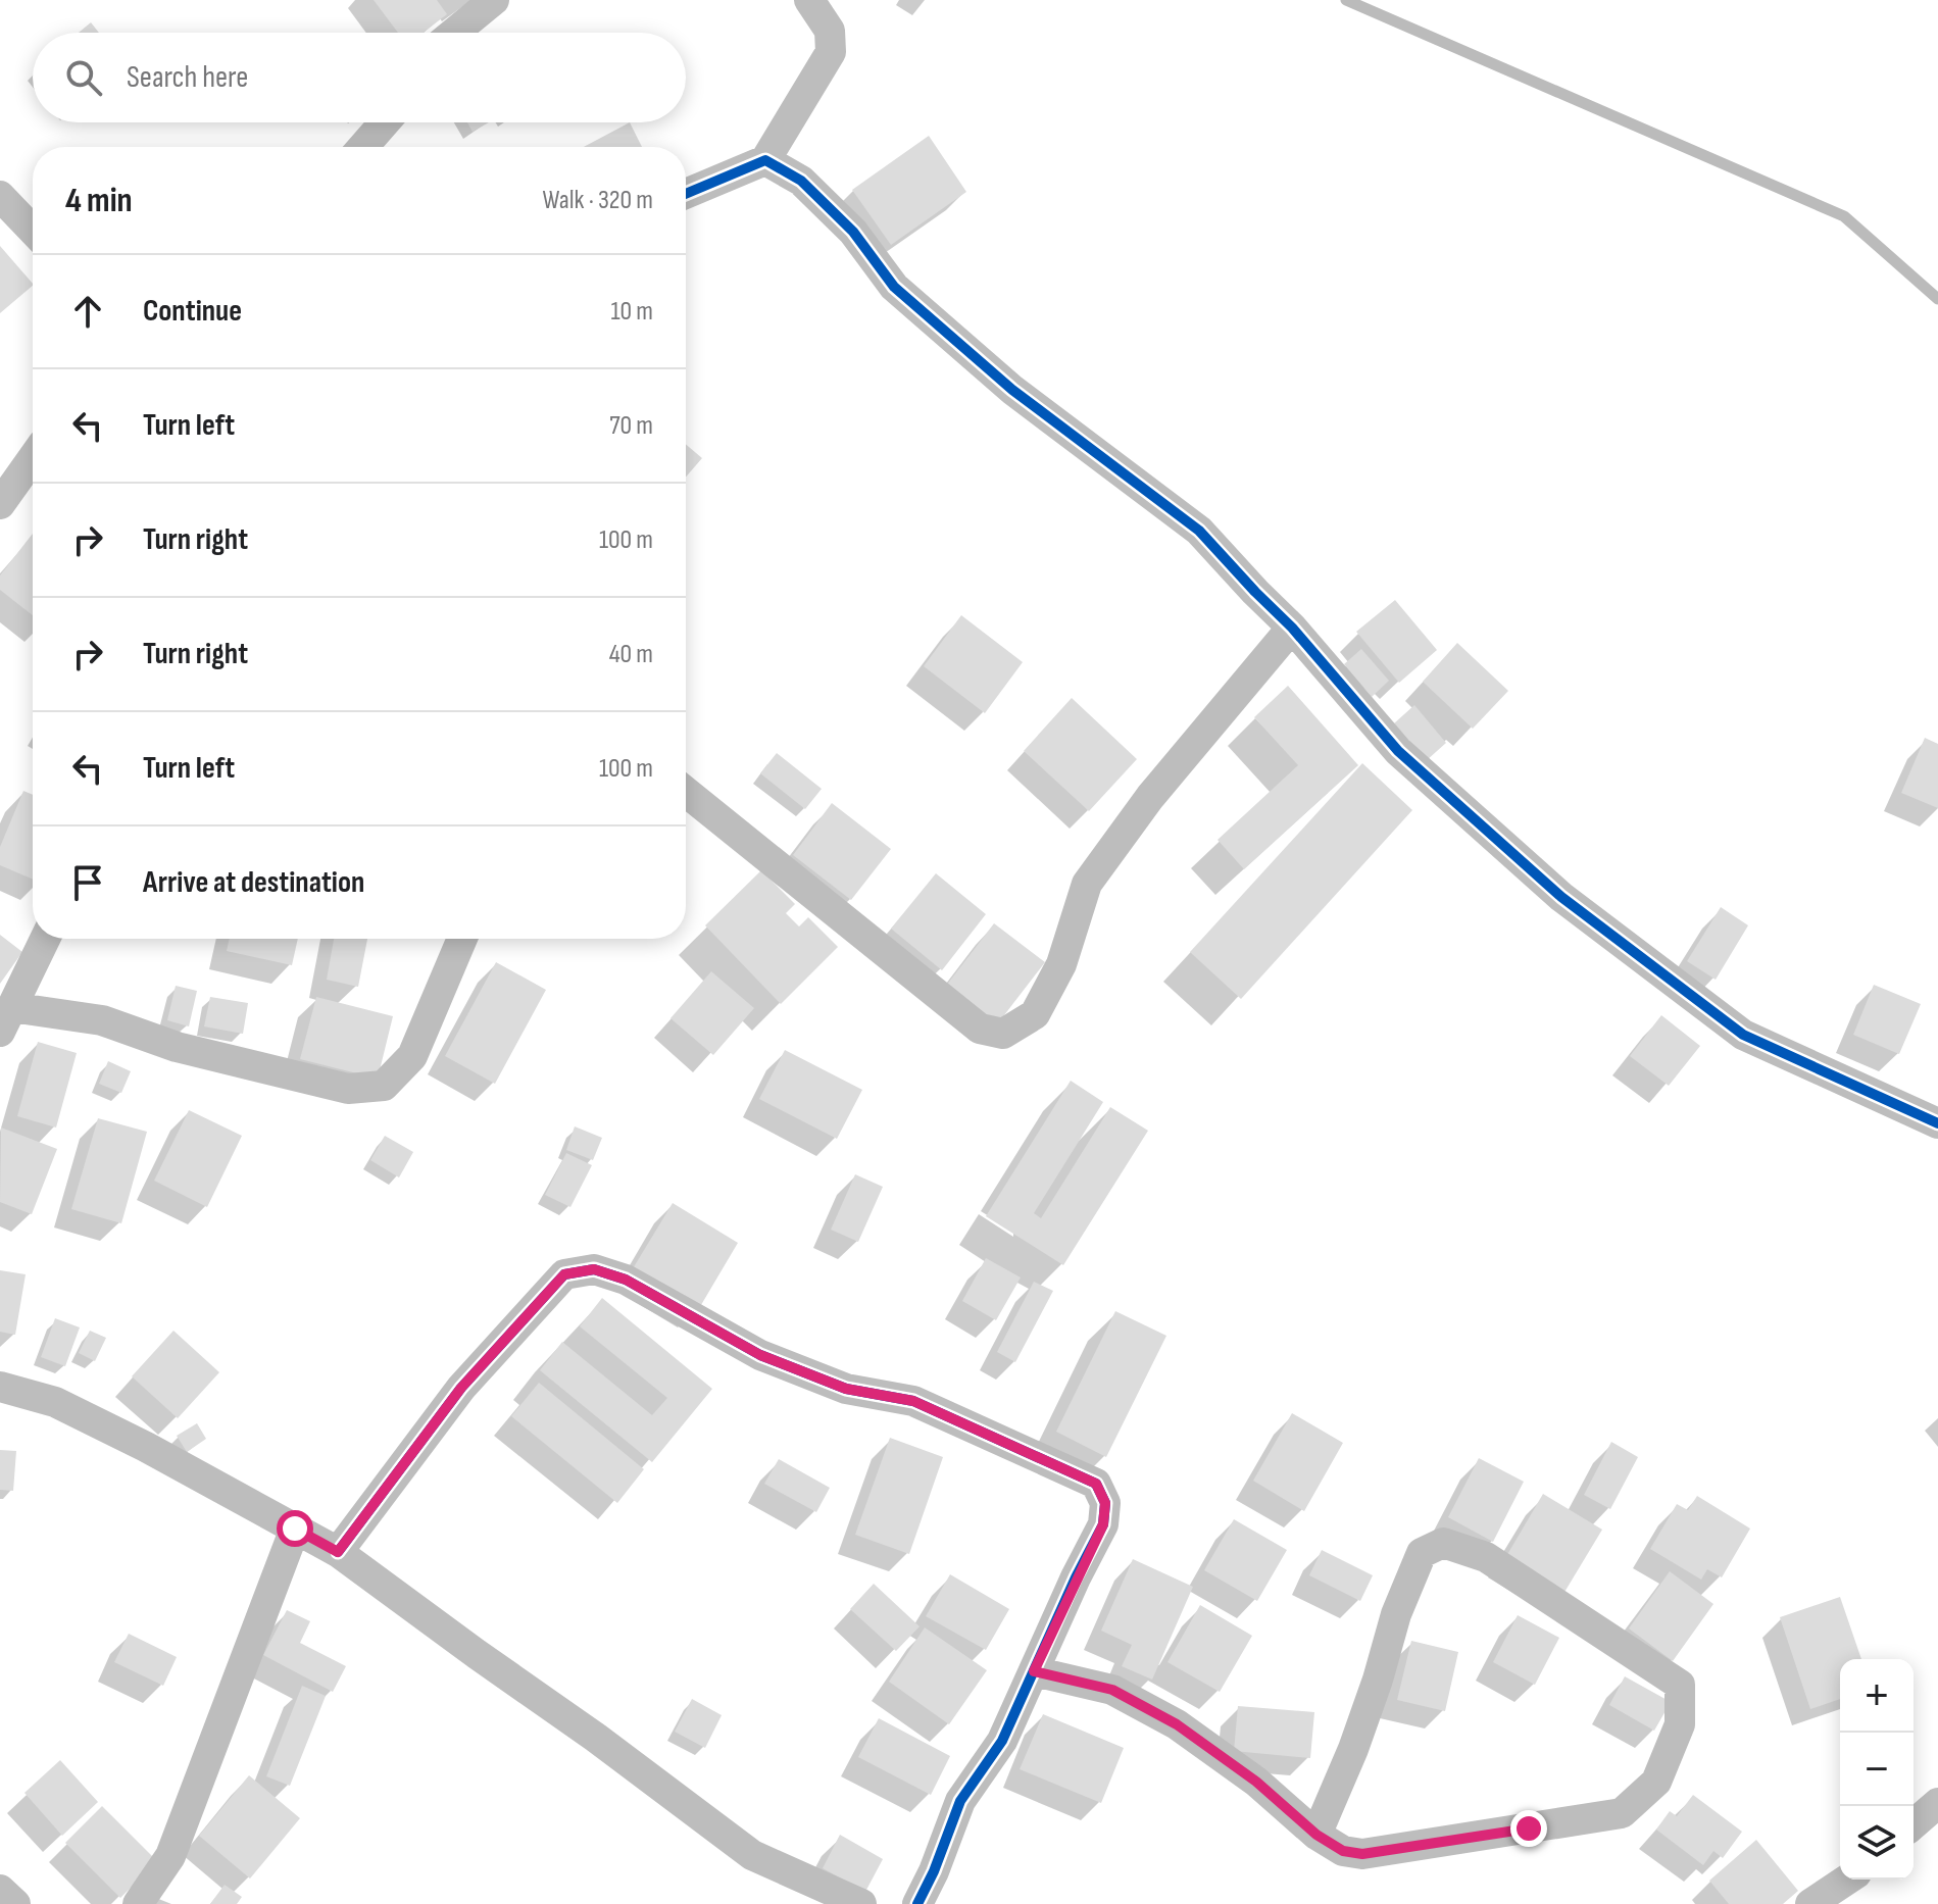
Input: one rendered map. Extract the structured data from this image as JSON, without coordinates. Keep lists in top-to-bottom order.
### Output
{
  "page": {
    "search": "Search here",
    "heading": ["4 min", "Walk · 320 m"],
    "list": [
      ["Continue", "10 m"],
      ["Turn left", "70 m"],
      ["Turn right", "100 m"],
      ["Turn right", "40 m"],
      ["Turn left", "100 m"],
      "Arrive at destination"
    ],
    "map_buttons": ["+", "−"]
  }
}
